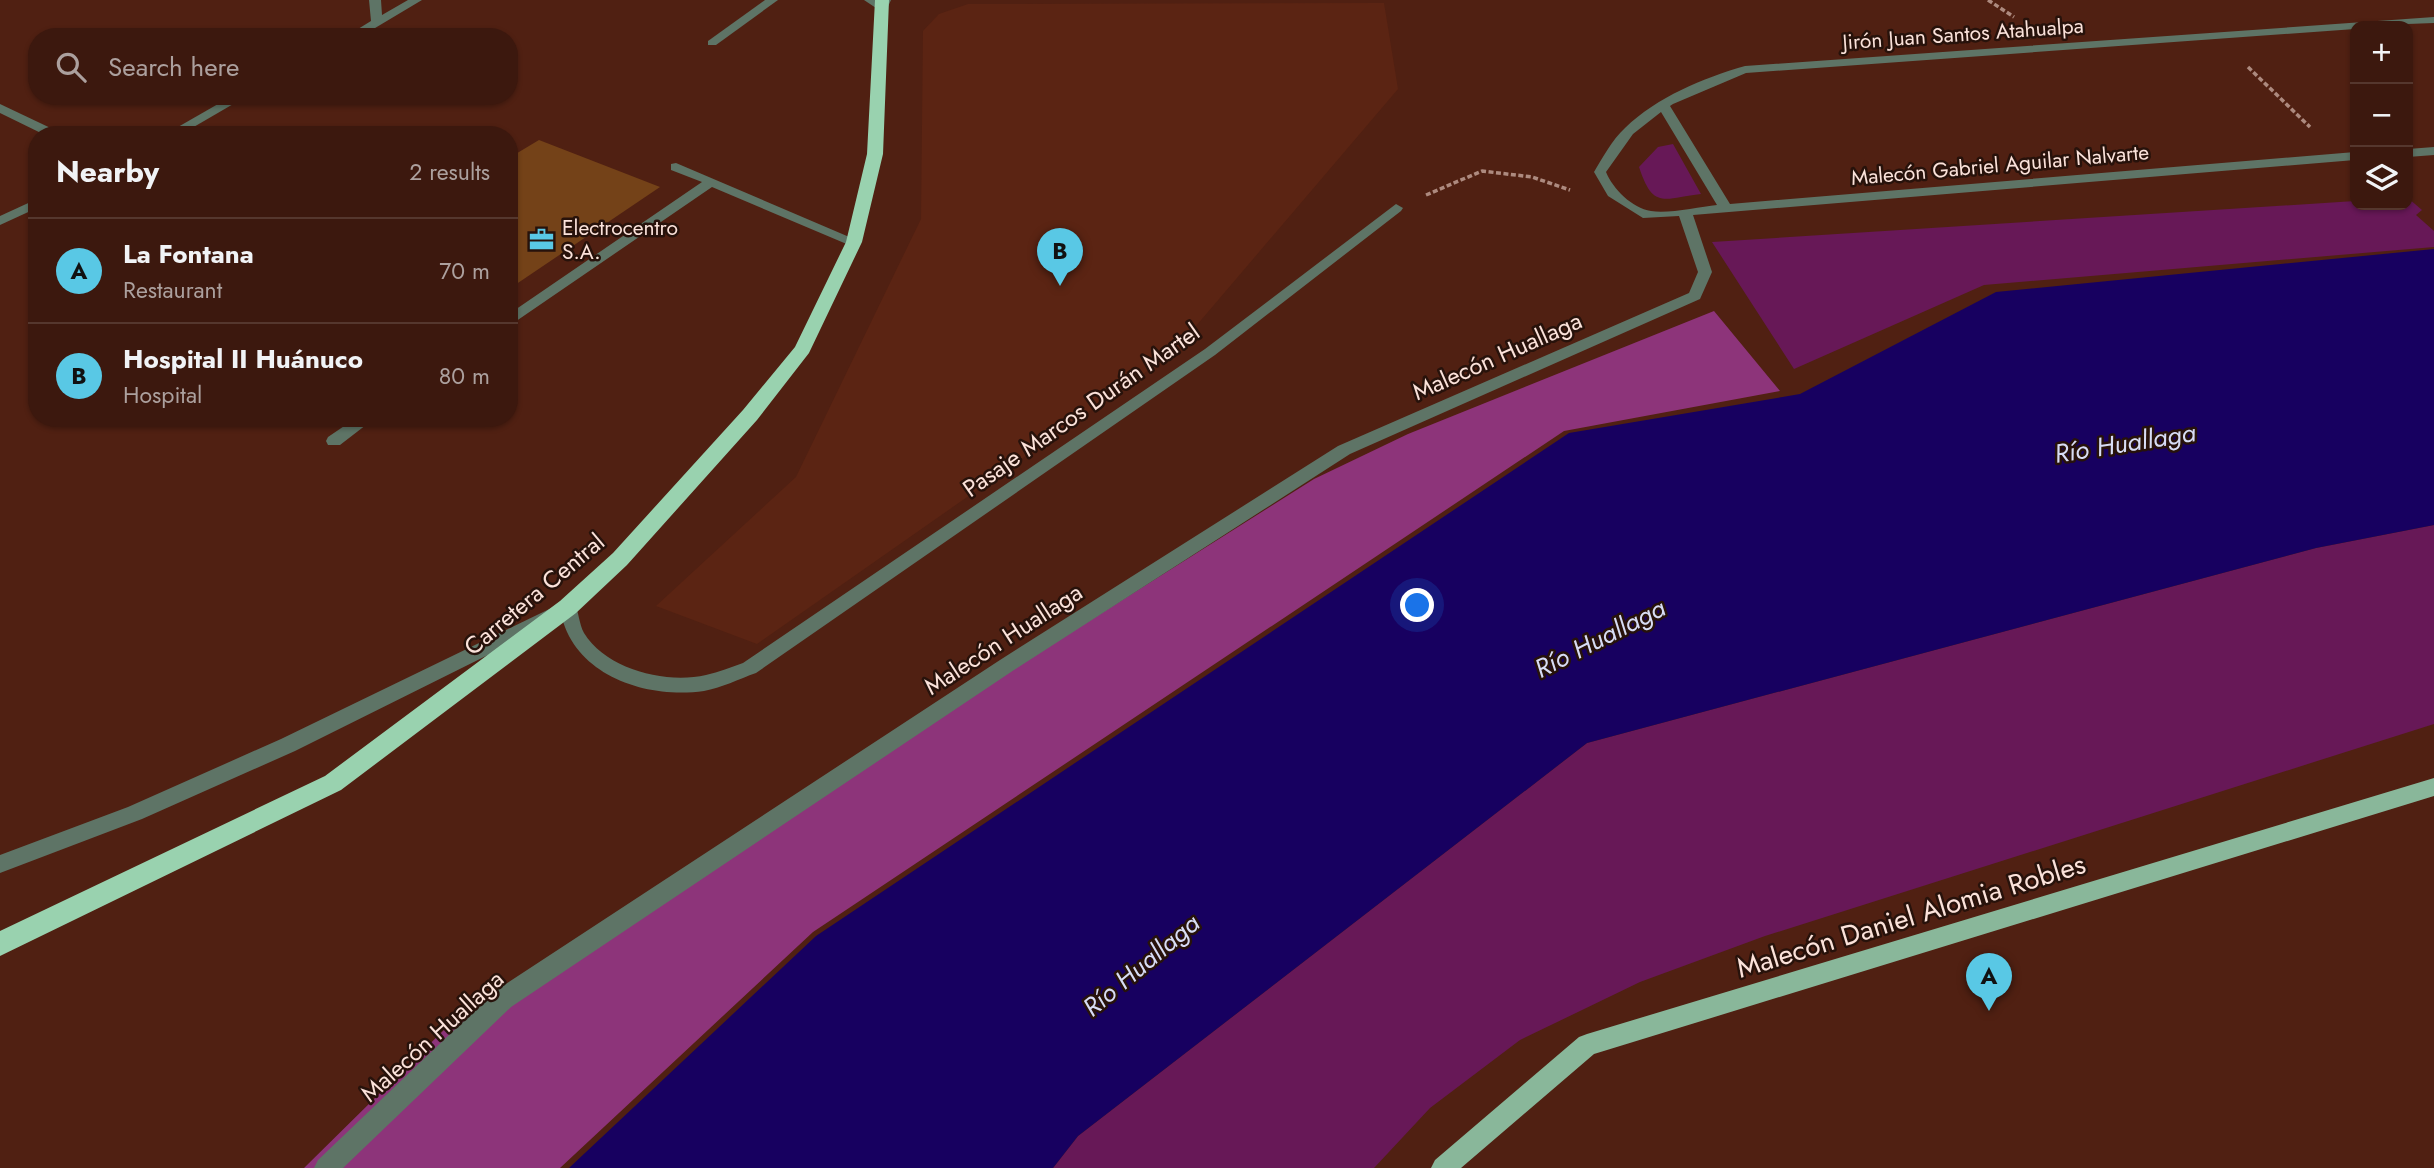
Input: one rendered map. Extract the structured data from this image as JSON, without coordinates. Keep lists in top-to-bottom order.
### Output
{
  "streets": {
    "highway": ["Carretera Central"],
    "main road": ["Malecón Daniel Alomia Robles"],
    "street": [
      "Jirón Juan Santos Atahualpa",
      "Malecón Gabriel Aguilar Nalvarte",
      "Malecón Huallaga",
      "Pasaje Marcos Durán Martel"
    ]
  },
  "crossings": [
    ["Jirón Juan Santos Atahualpa", "Malecón Gabriel Aguilar Nalvarte"],
    ["Malecón Gabriel Aguilar Nalvarte", "Malecón Huallaga"],
    ["Pasaje Marcos Durán Martel", "Carretera Central"]
  ],
  "water": ["Río Huallaga"],
  "places": {
    "office": ["Electrocentro S.A."]
  },
  "page": {
    "map_buttons": ["+", "−"],
    "search": "Search here",
    "heading": ["Nearby", "2 results"],
    "list": [
      {
        "mark": "A",
        "name": "La Fontana",
        "note": "Restaurant",
        "value": "70 m"
      },
      {
        "mark": "B",
        "name": "Hospital II Huánuco",
        "note": "Hospital",
        "value": "80 m"
      }
    ],
    "pins": ["B", "A"]
  }
}
